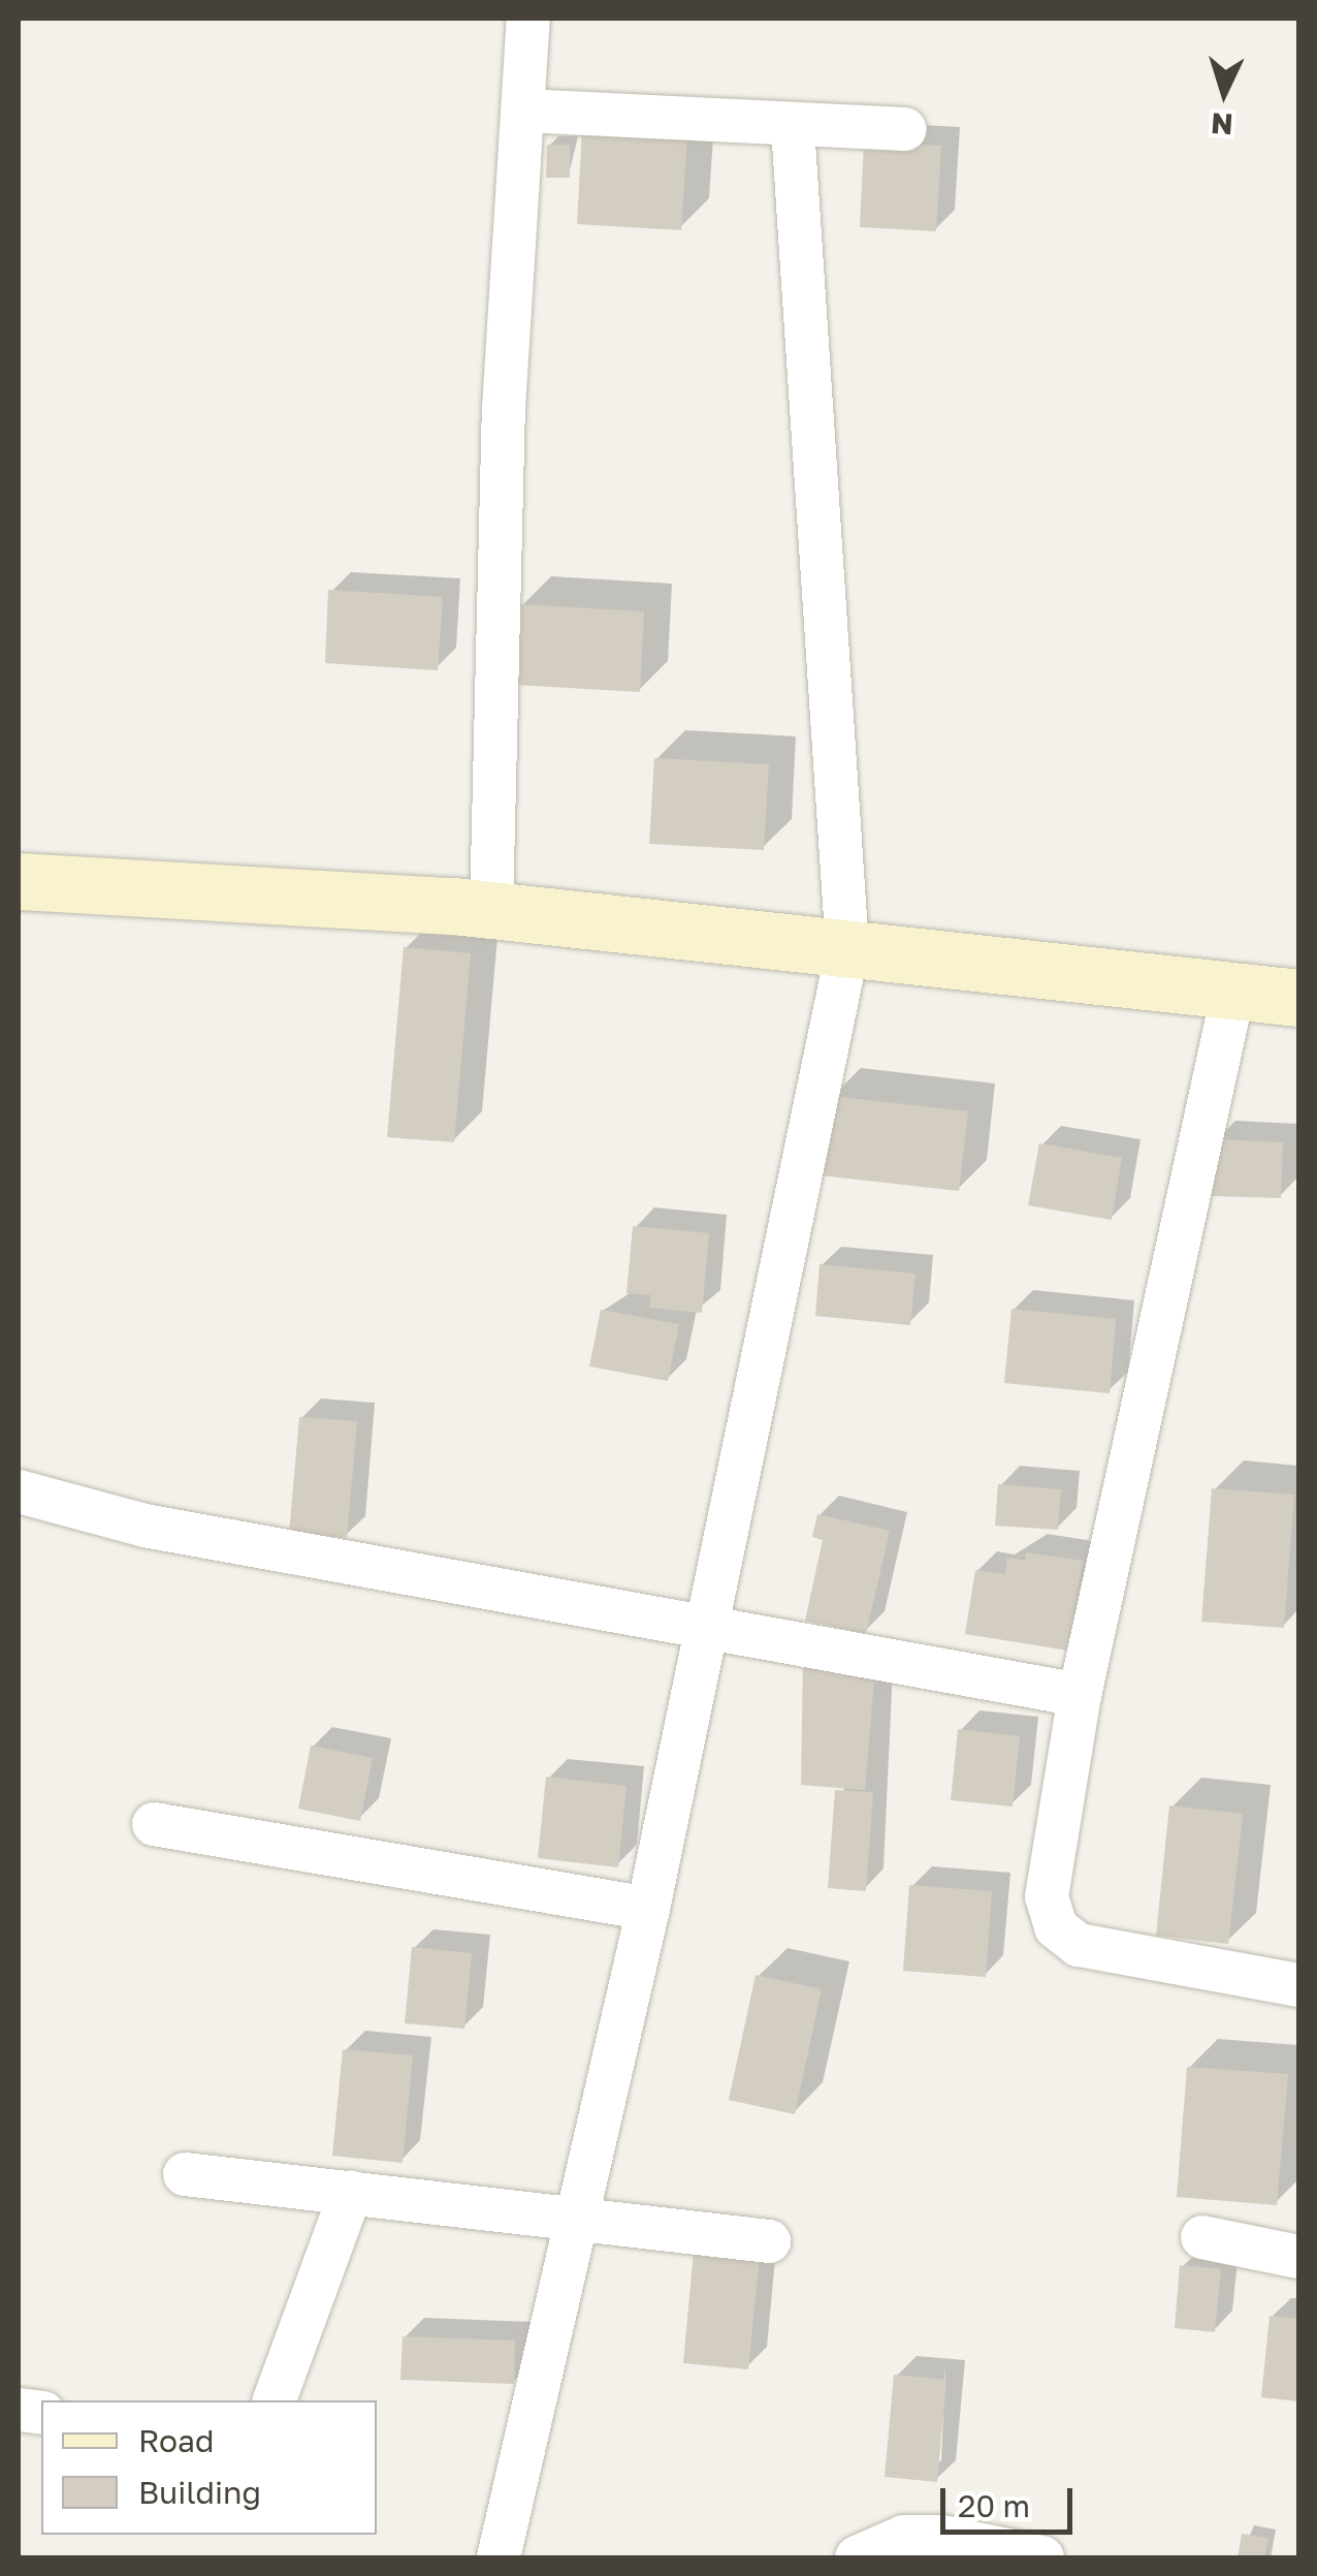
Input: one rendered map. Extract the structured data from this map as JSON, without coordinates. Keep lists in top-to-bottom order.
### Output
{
  "legend": ["Road", "Building"],
  "scale_bar": "20 m",
  "north": "bottom"
}
